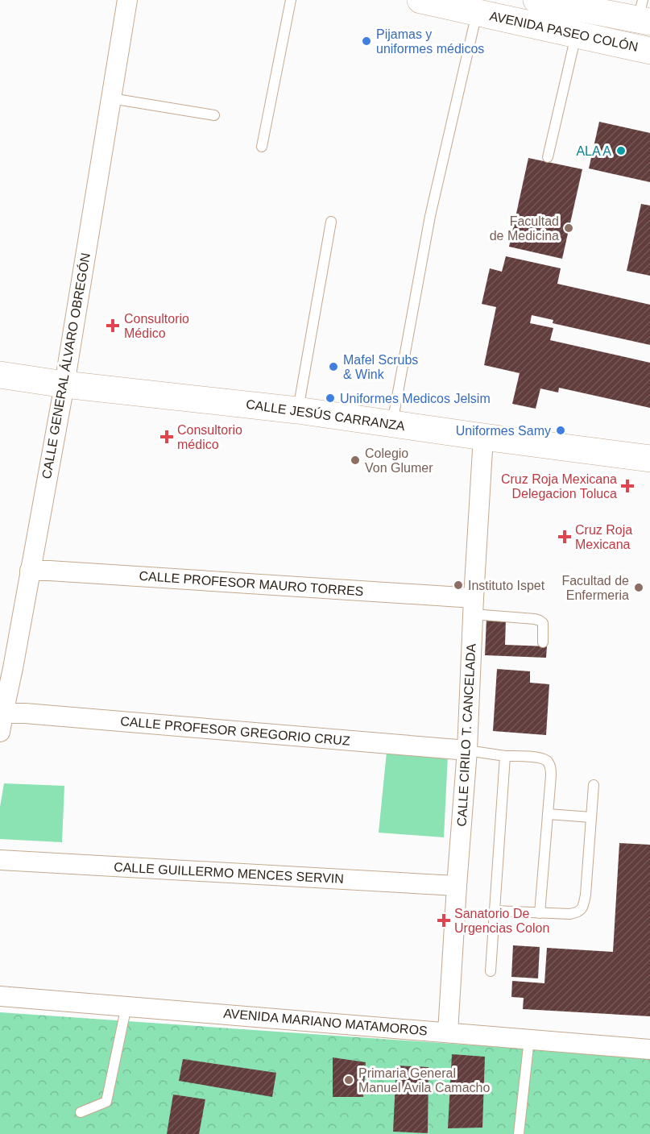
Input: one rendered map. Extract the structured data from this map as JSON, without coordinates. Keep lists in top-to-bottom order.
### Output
{
  "streets": {
    "main road": ["AVENIDA PASEO COLÓN", "CALLE JESÚS CARRANZA"],
    "street": [
      "CALLE GENERAL ÁLVARO OBREGÓN",
      "CALLE PROFESOR MAURO TORRES",
      "CALLE PROFESOR GREGORIO CRUZ",
      "CALLE CIRILO T. CANCELADA",
      "CALLE GUILLERMO MENCES SERVIN",
      "AVENIDA MARIANO MATAMOROS"
    ]
  },
  "crossings": [
    ["CALLE GENERAL ÁLVARO OBREGÓN", "CALLE JESÚS CARRANZA"],
    ["CALLE GENERAL ÁLVARO OBREGÓN", "CALLE PROFESOR MAURO TORRES"],
    ["CALLE GENERAL ÁLVARO OBREGÓN", "CALLE PROFESOR GREGORIO CRUZ"],
    ["CALLE JESÚS CARRANZA", "CALLE CIRILO T. CANCELADA"],
    ["CALLE PROFESOR MAURO TORRES", "CALLE CIRILO T. CANCELADA"],
    ["CALLE PROFESOR GREGORIO CRUZ", "CALLE CIRILO T. CANCELADA"],
    ["CALLE CIRILO T. CANCELADA", "CALLE GUILLERMO MENCES SERVIN"],
    ["CALLE CIRILO T. CANCELADA", "AVENIDA MARIANO MATAMOROS"]
  ],
  "places": {
    "other": [
      "Pijamas y uniformes médicos",
      "ALA A",
      "Facultad de Medicina",
      "Mafel Scrubs & Wink",
      "Uniformes Medicos Jelsim",
      "Uniformes Samy",
      "Colegio Von Glumer",
      "Instituto Ispet",
      "Facultad de Enfermeria",
      "Primaria General Manuel Avila Camacho"
    ],
    "health": [
      "Consultorio Médico",
      "Consultorio médico",
      "Cruz Roja Mexicana Delegacion Toluca",
      "Cruz Roja Mexicana",
      "Sanatorio De Urgencias Colon"
    ]
  }
}
